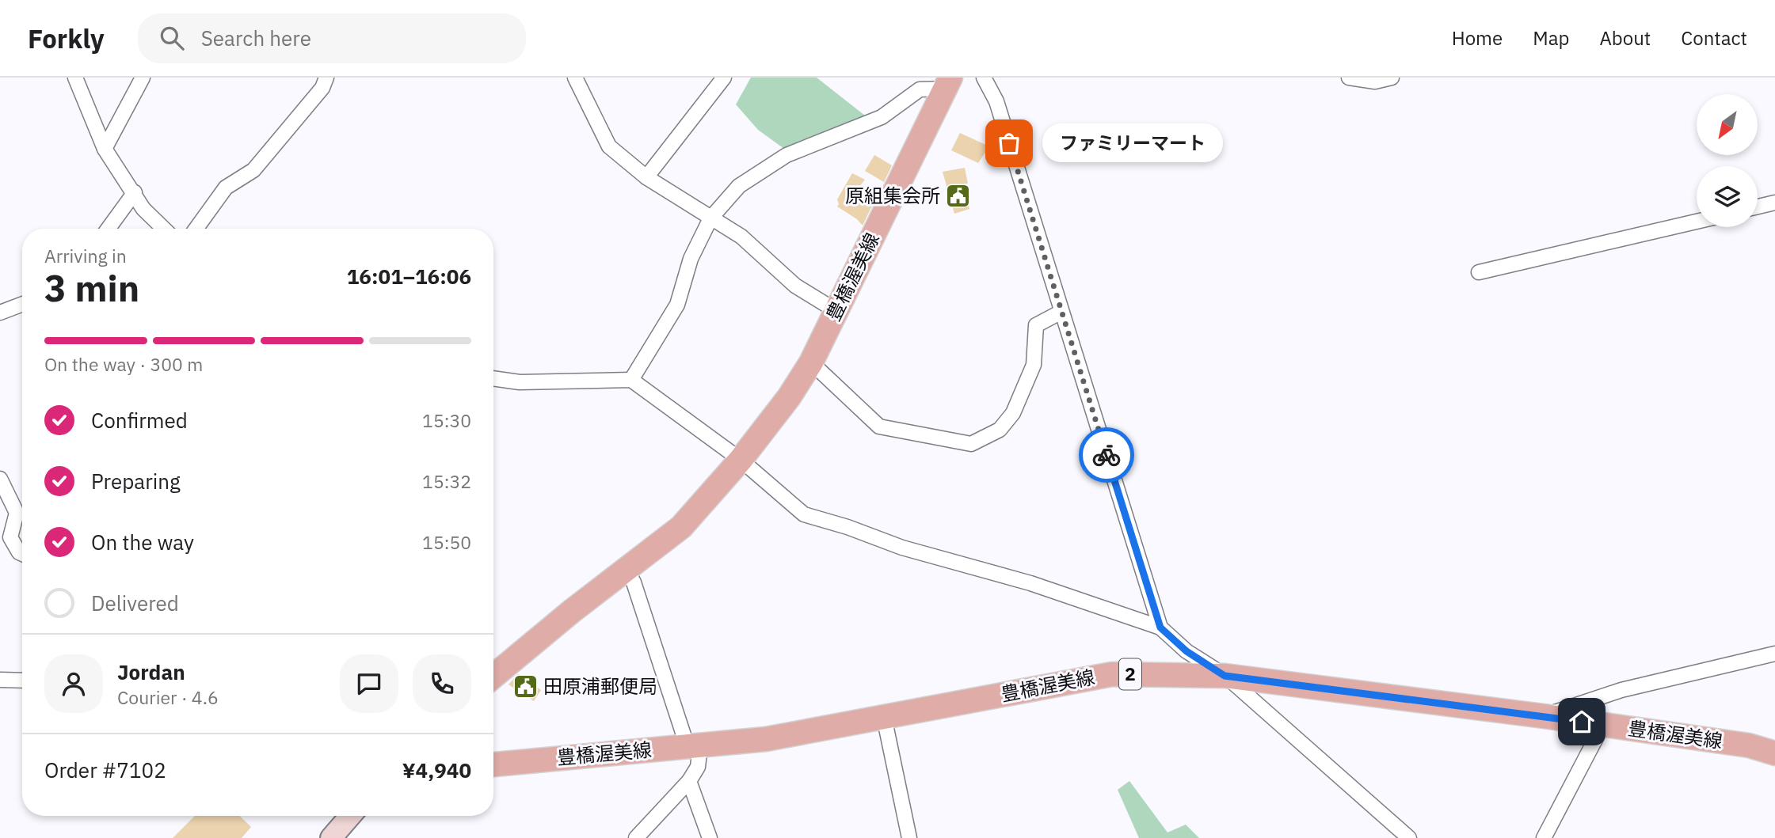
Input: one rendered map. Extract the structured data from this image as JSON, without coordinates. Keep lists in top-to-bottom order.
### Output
{
  "streets": {
    "main road": ["豊橋渥美線", "2"]
  },
  "places": {
    "other": ["ファミリーマート"],
    "public building": ["原組集会所", "田原浦郵便局"]
  },
  "north": "bottom left",
  "page": {
    "header": "Forkly",
    "search": "Search here",
    "nav": [
      "Home",
      "Map",
      "About",
      "Contact"
    ],
    "bubble": "ファミリーマート",
    "heading": ["3 min", "Arriving in", "16:01–16:06"],
    "panel": [
      "Jordan",
      "Courier · 4.6",
      "Order #7102",
      "¥4,940"
    ],
    "bar": "On the way · 300 m",
    "list": [
      ["Confirmed", "15:30"],
      ["Preparing", "15:32"],
      ["On the way", "15:50"],
      "Delivered"
    ]
  }
}
